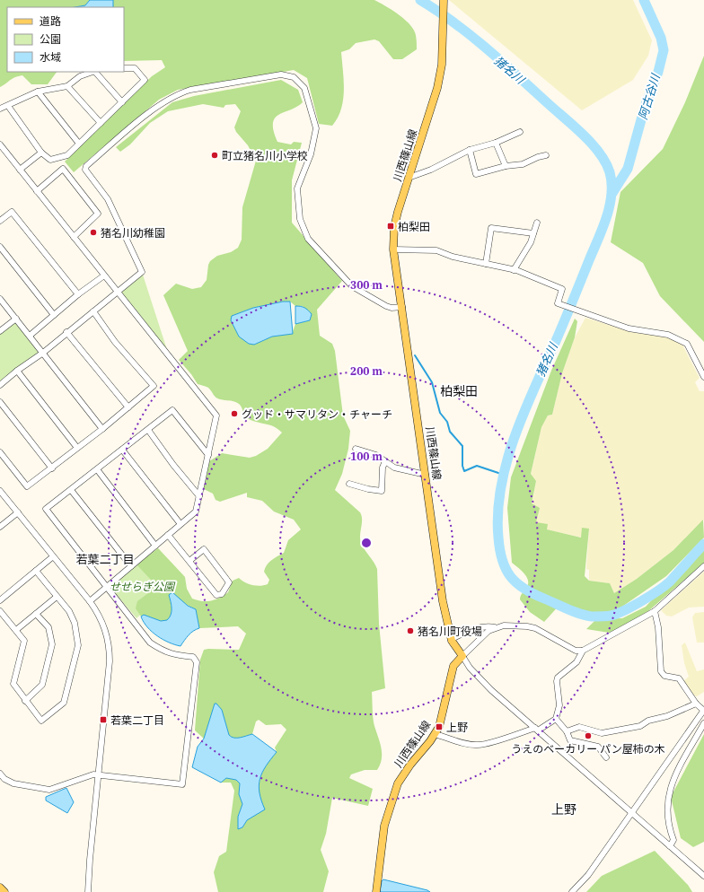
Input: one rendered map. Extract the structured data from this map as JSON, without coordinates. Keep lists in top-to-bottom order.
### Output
{
  "streets": {
    "main road": ["川西篠山線"]
  },
  "districts": ["柏梨田", "若葉二丁目", "上野"],
  "water": ["猪名川", "阿古谷川"],
  "parks": ["せせらぎ公園"],
  "places": {
    "other": [
      "町立猪名川小学校",
      "猪名川幼稚園",
      "グッド・サマリタン・チャーチ",
      "猪名川町役場",
      "うえのベーカリー パン屋柿の木"
    ],
    "transit": ["柏梨田", "若葉二丁目", "上野"]
  },
  "legend": ["道路", "公園", "水域"],
  "rings": ["300 m", "200 m", "100 m"]
}
